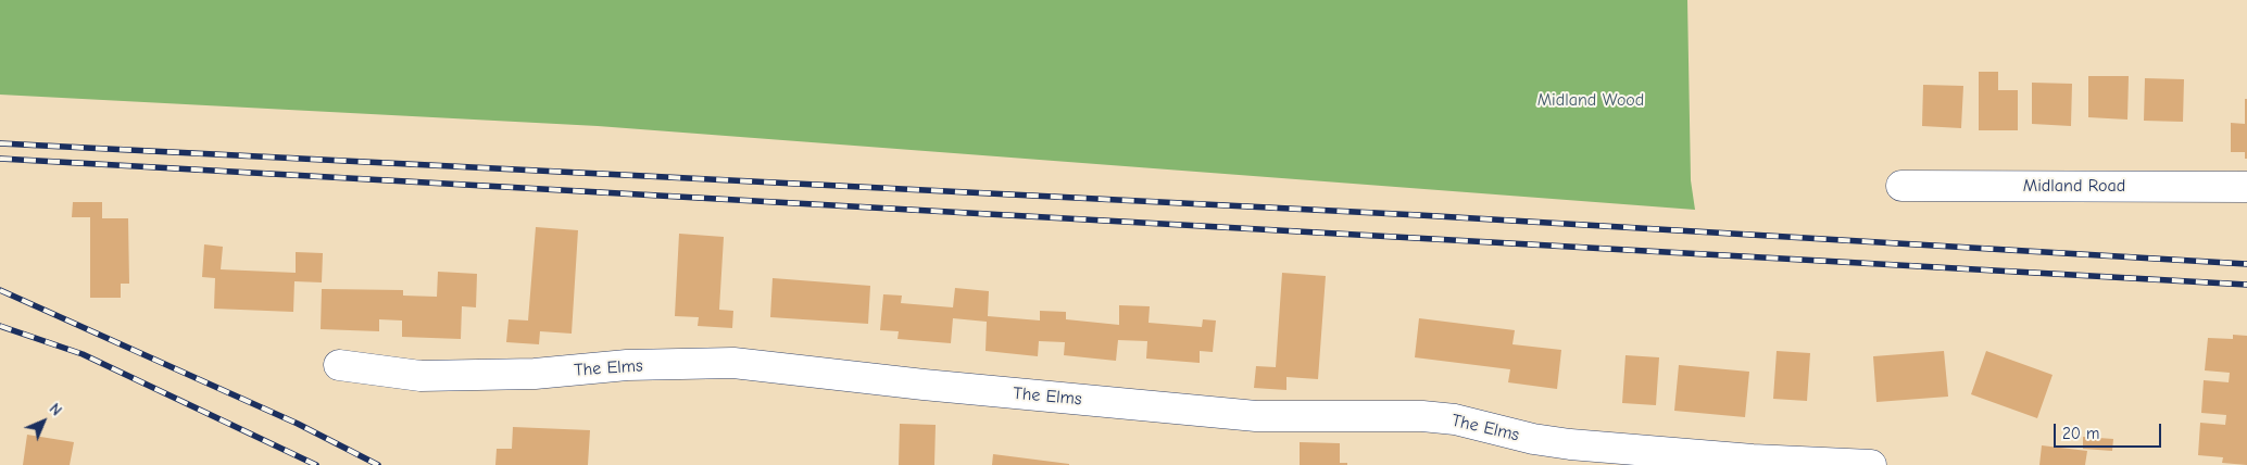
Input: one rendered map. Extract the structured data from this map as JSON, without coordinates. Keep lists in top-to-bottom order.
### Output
{
  "streets": {
    "street": ["Midland Road", "The Elms"]
  },
  "parks": ["Midland Wood"],
  "scale_bar": "20 m",
  "north": "top right"
}
